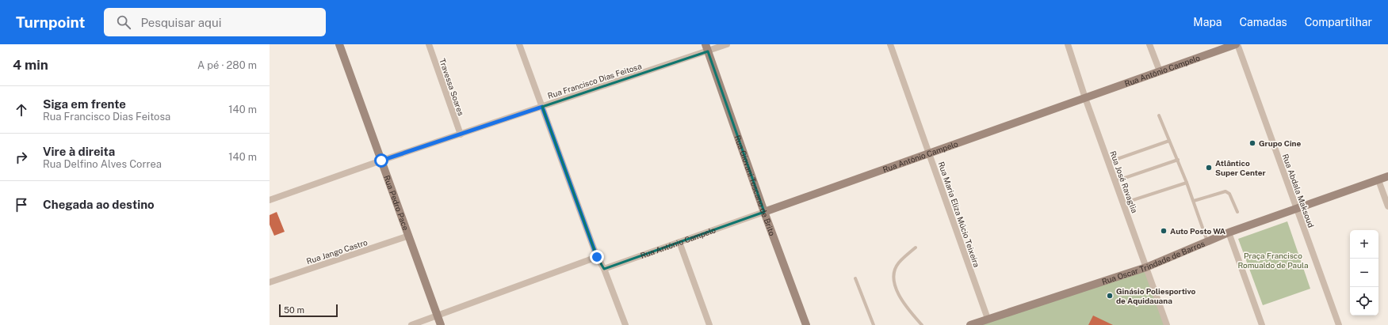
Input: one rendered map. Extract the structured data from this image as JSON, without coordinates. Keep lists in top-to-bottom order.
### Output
{
  "streets": {
    "street": [
      "Rua Antônio Campelo",
      "Rua Francisco Dias Feitosa",
      "Travessa Soares",
      "Rua José Ravaglia",
      "Rua Giovani Toscano de Brito",
      "Rua Abdala Maksoud",
      "Rua Pedro Pace",
      "Rua Maria Eliza Múcio Teixeira",
      "Rua Jango Castro",
      "Rua Oscar Trindade de Barros"
    ]
  },
  "crossings": [
    ["Rua Antônio Campelo", "Rua José Ravaglia"],
    ["Rua Antônio Campelo", "Rua Giovani Toscano de Brito"],
    ["Rua Antônio Campelo", "Rua Abdala Maksoud"],
    ["Rua Antônio Campelo", "Rua Maria Eliza Múcio Teixeira"],
    ["Rua Francisco Dias Feitosa", "Travessa Soares"],
    ["Rua Francisco Dias Feitosa", "Rua Giovani Toscano de Brito"],
    ["Rua Francisco Dias Feitosa", "Rua Pedro Pace"],
    ["Rua José Ravaglia", "Rua Oscar Trindade de Barros"],
    ["Rua Abdala Maksoud", "Rua Oscar Trindade de Barros"],
    ["Rua Pedro Pace", "Rua Jango Castro"],
    ["Rua Maria Eliza Múcio Teixeira", "Rua Oscar Trindade de Barros"]
  ],
  "parks": ["Praça Francisco Romualdo de Paula"],
  "places": [
    "Grupo Cine",
    "Atlântico Super Center",
    "Auto Posto WA",
    "Ginásio Poliesportivo de Aquidauana"
  ],
  "scale_bar": "50 m",
  "page": {
    "header": "Turnpoint",
    "search": "Pesquisar aqui",
    "nav": ["Mapa", "Camadas", "Compartilhar"],
    "heading": ["4 min", "A pé · 280 m"],
    "list": [
      ["Siga em frente", "Rua Francisco Dias Feitosa", "140 m"],
      ["Vire à direita", "Rua Delfino Alves Correa", "140 m"],
      "Chegada ao destino"
    ],
    "map_buttons": ["+", "−"],
    "scale": "50 m"
  }
}
